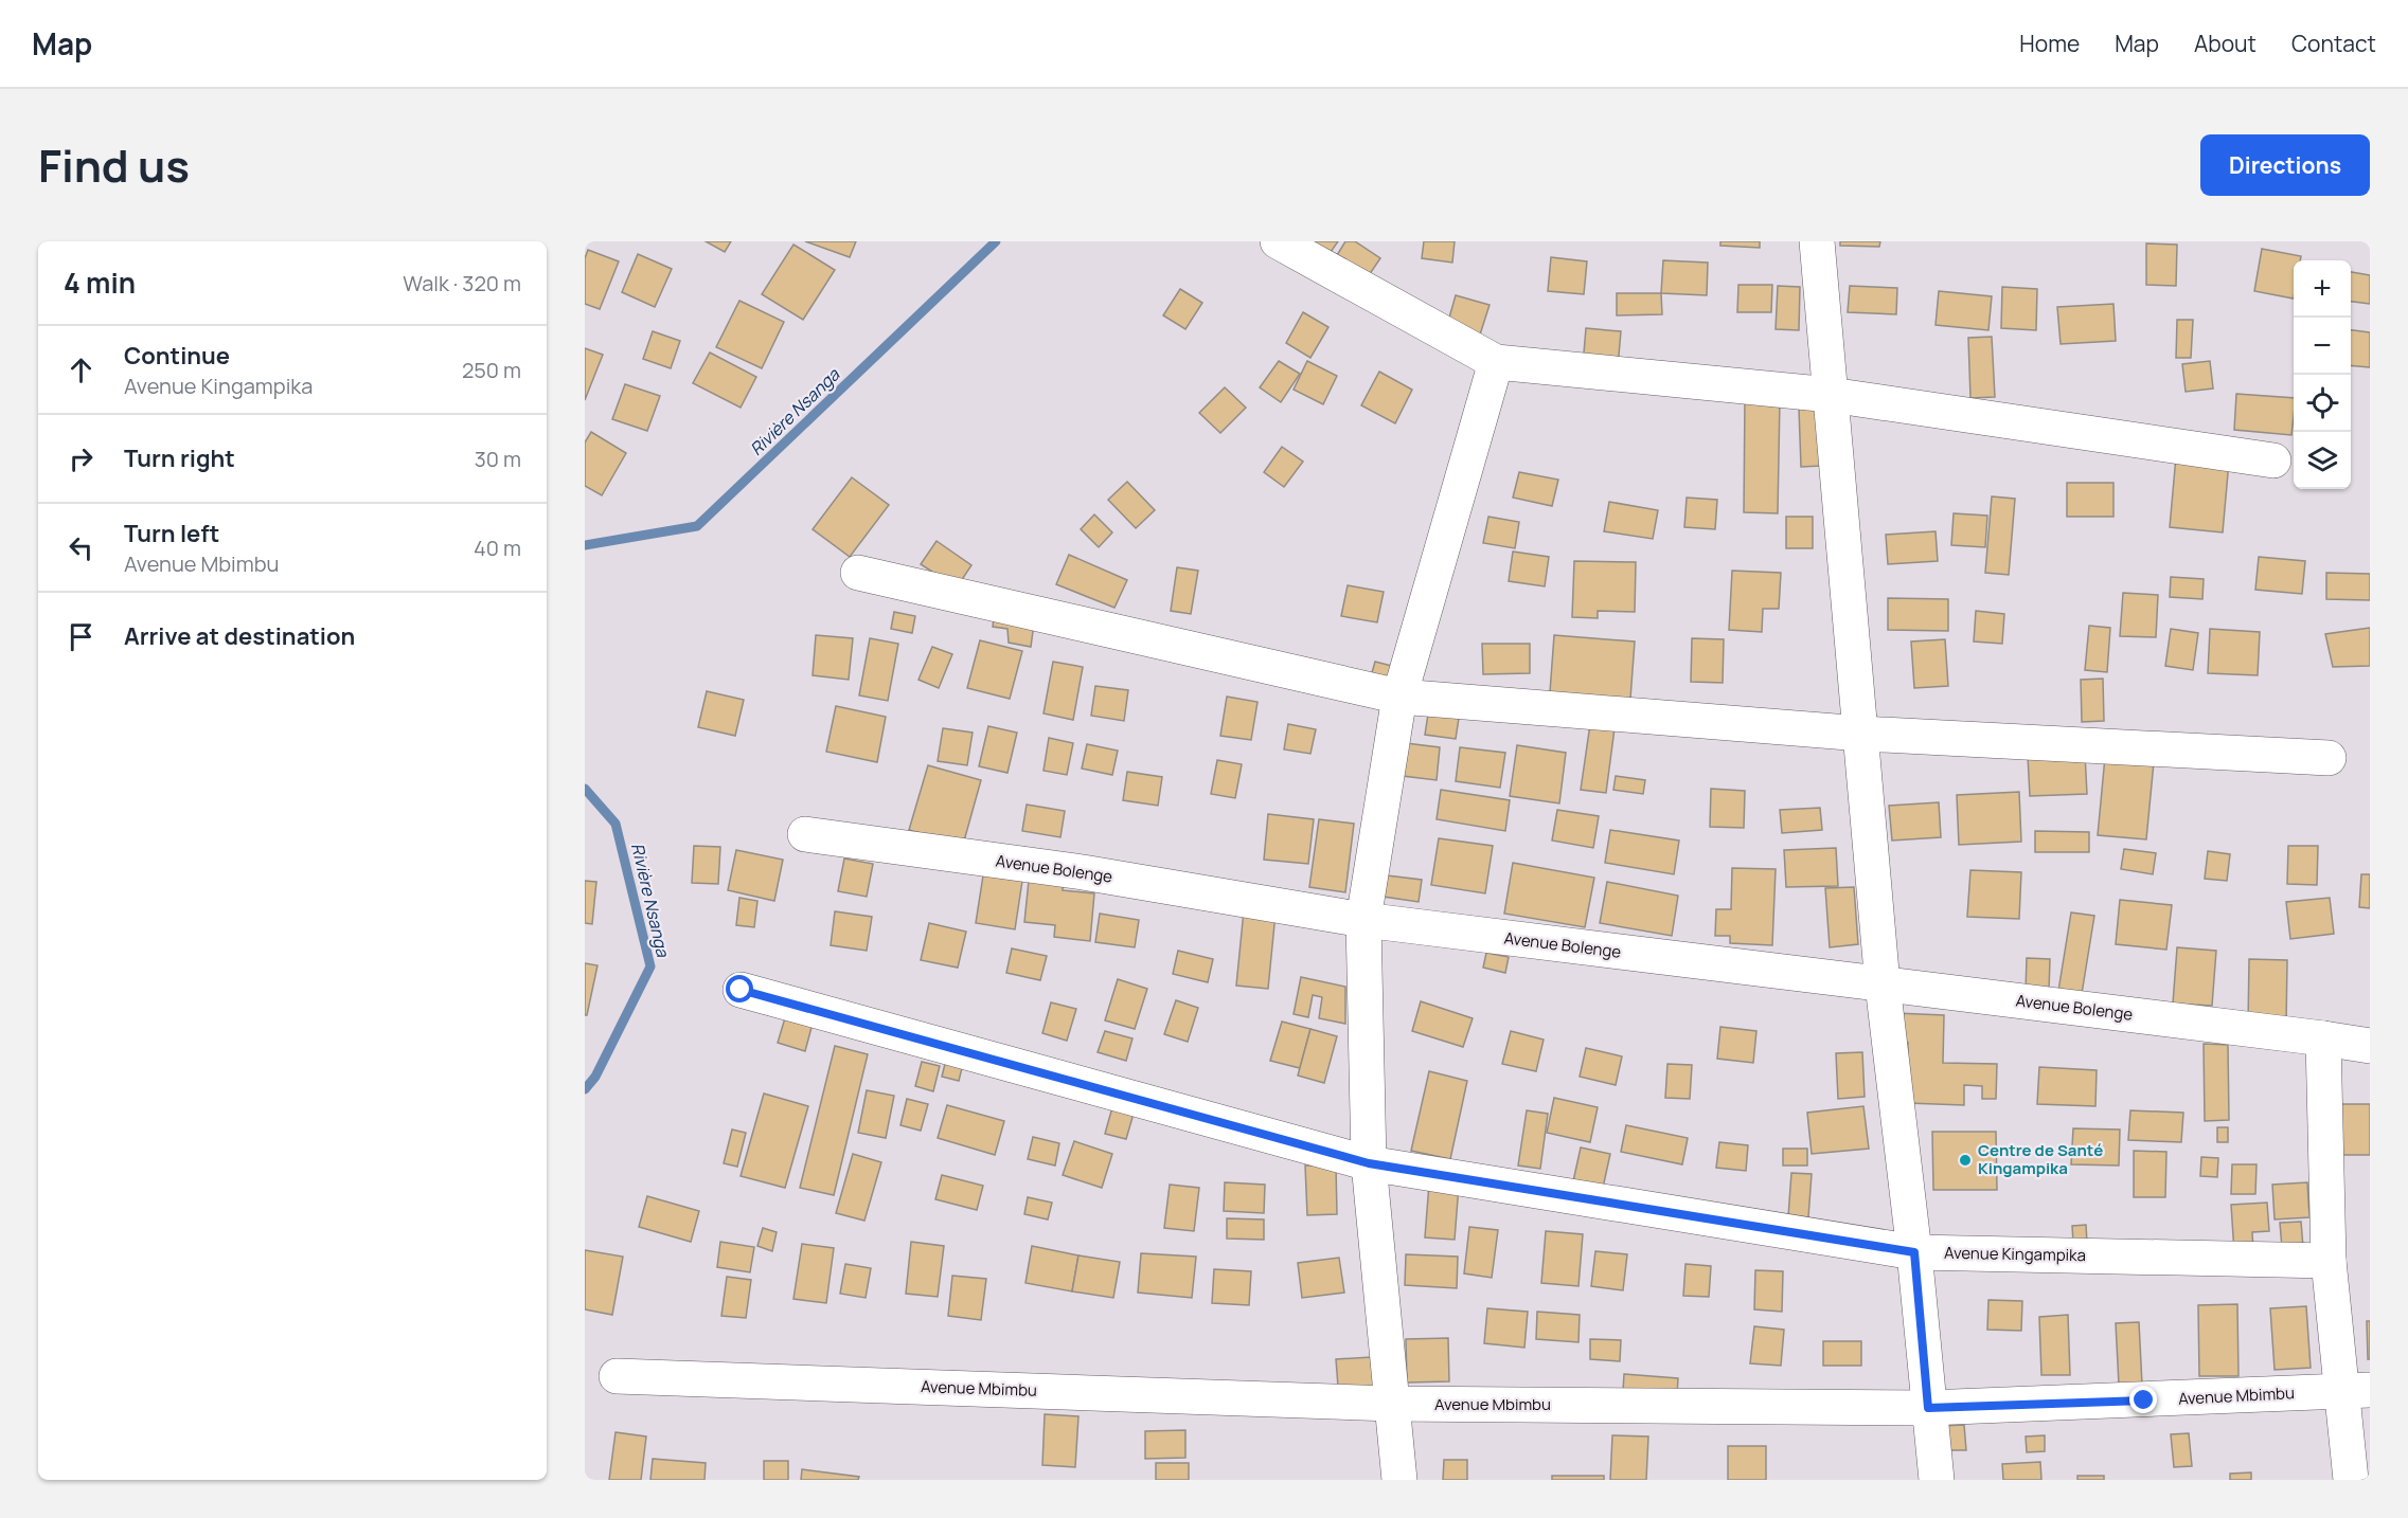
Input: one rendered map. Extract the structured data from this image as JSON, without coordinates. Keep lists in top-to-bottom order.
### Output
{
  "streets": {
    "street": ["Avenue Bolenge", "Avenue Kingampika", "Avenue Mbimbu"]
  },
  "water": ["Rivière Nsanga"],
  "places": ["Centre de Santé Kingampika"],
  "page": {
    "header": "Map",
    "nav": [
      "Home",
      "Map",
      "About",
      "Contact"
    ],
    "title": "Find us",
    "buttons": "Directions",
    "heading": ["4 min", "Walk · 320 m"],
    "map_buttons": ["+", "−"],
    "list": [
      ["Continue", "Avenue Kingampika", "250 m"],
      ["Turn right", "30 m"],
      ["Turn left", "Avenue Mbimbu", "40 m"],
      "Arrive at destination"
    ]
  }
}
